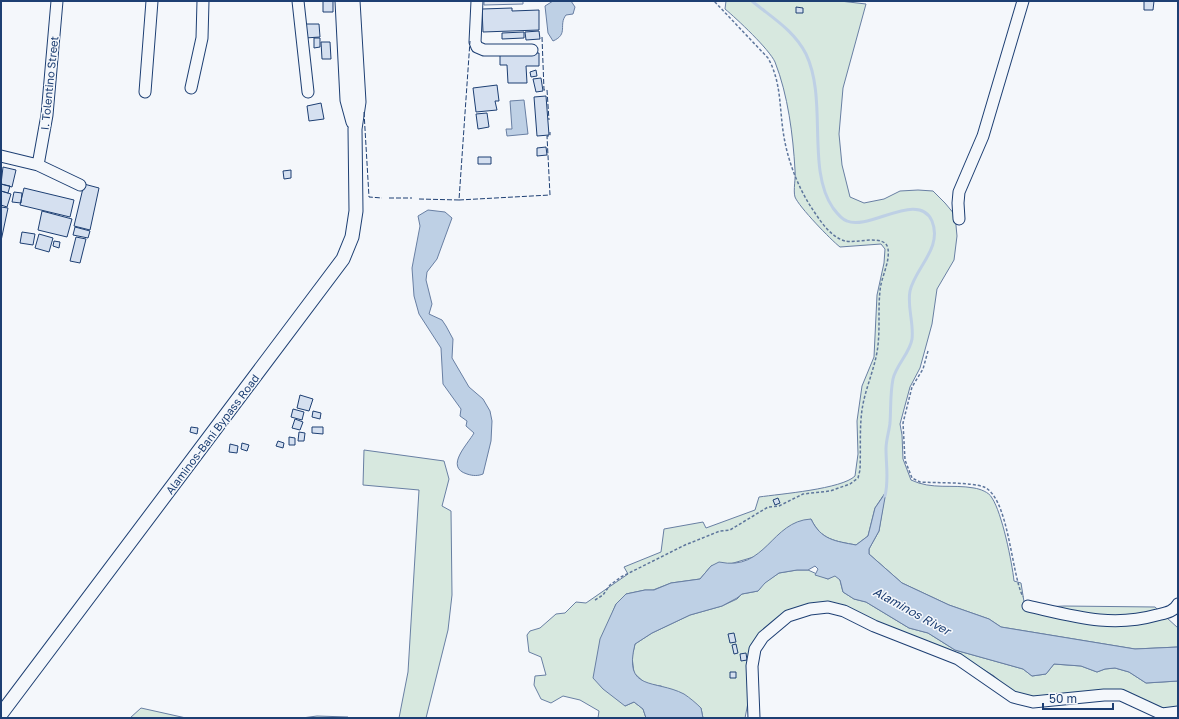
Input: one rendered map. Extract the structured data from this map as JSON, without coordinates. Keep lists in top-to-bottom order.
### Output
{
  "streets": {
    "main road": ["Alaminos-Bani Bypass Road"],
    "street": ["I. Tolentino Street"]
  },
  "water": ["Alaminos River"],
  "scale_bar": "50 m"
}
